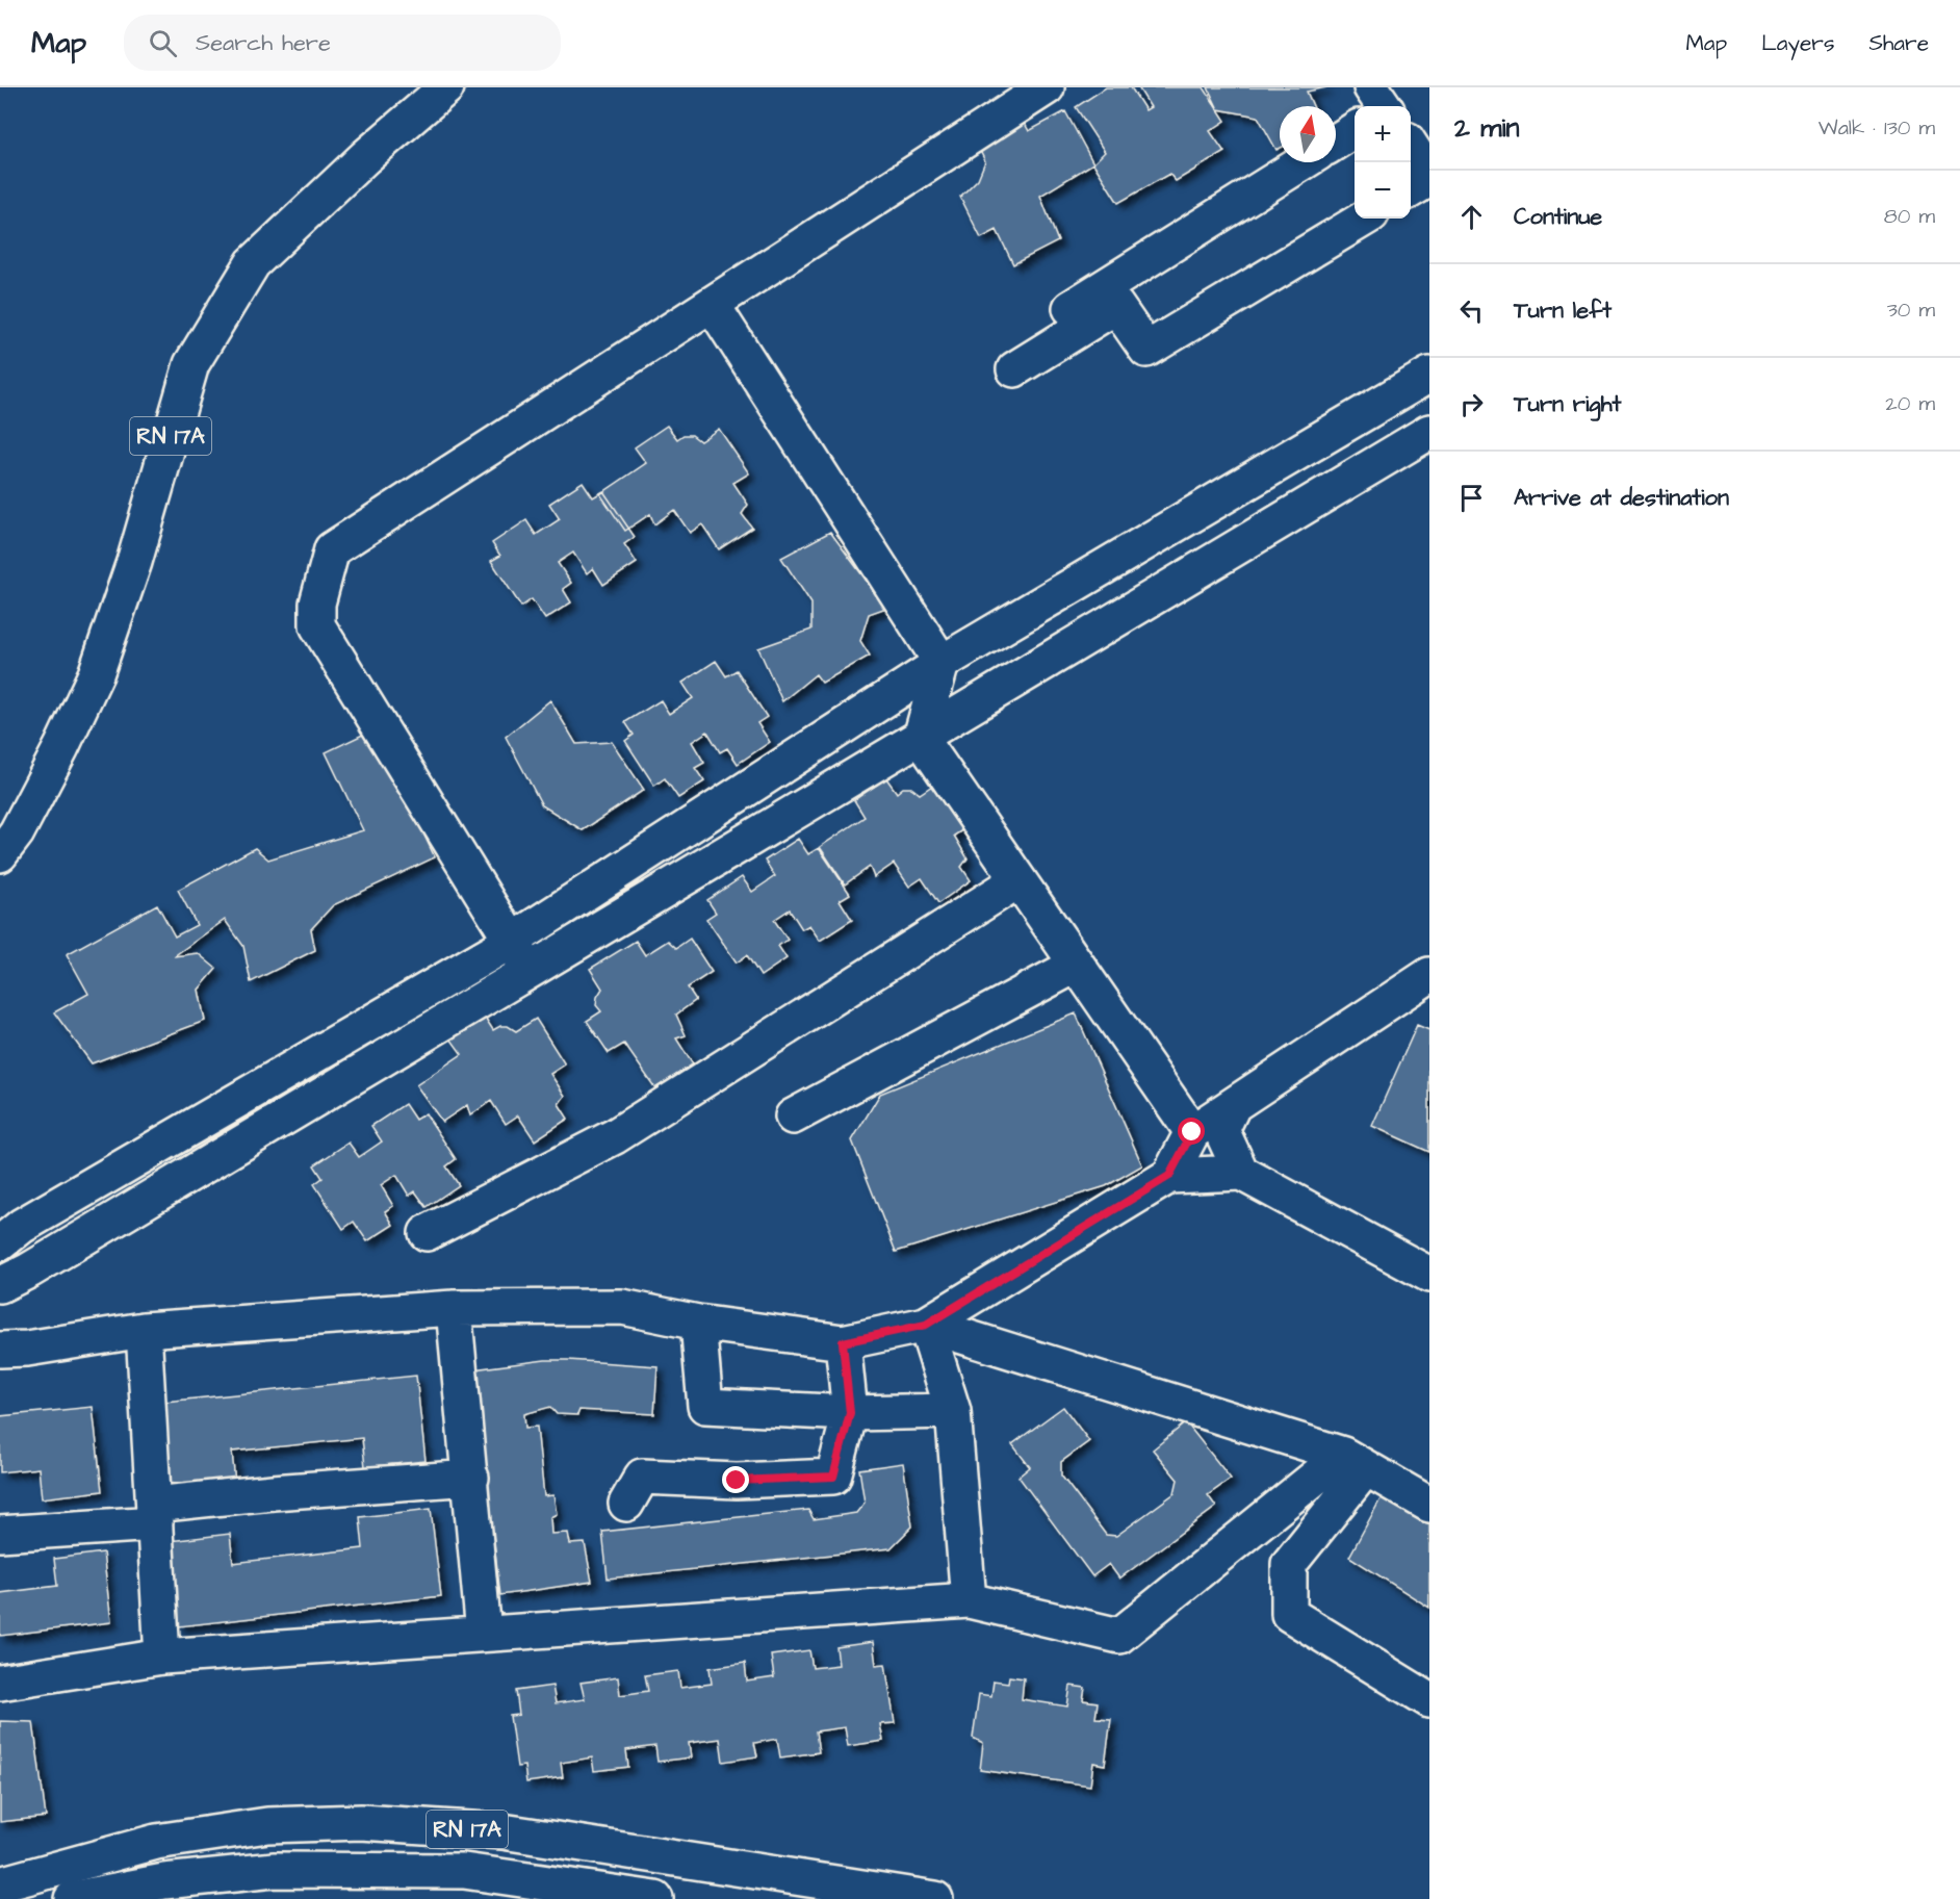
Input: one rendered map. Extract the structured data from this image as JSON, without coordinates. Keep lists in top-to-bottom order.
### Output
{
  "streets": {
    "street": ["RN 17A"]
  },
  "north": "top",
  "page": {
    "header": "Map",
    "search": "Search here",
    "nav": ["Map", "Layers", "Share"],
    "heading": ["2 min", "Walk · 130 m"],
    "map_buttons": ["+", "−"],
    "list": [
      ["Continue", "80 m"],
      ["Turn left", "30 m"],
      ["Turn right", "20 m"],
      "Arrive at destination"
    ]
  }
}
